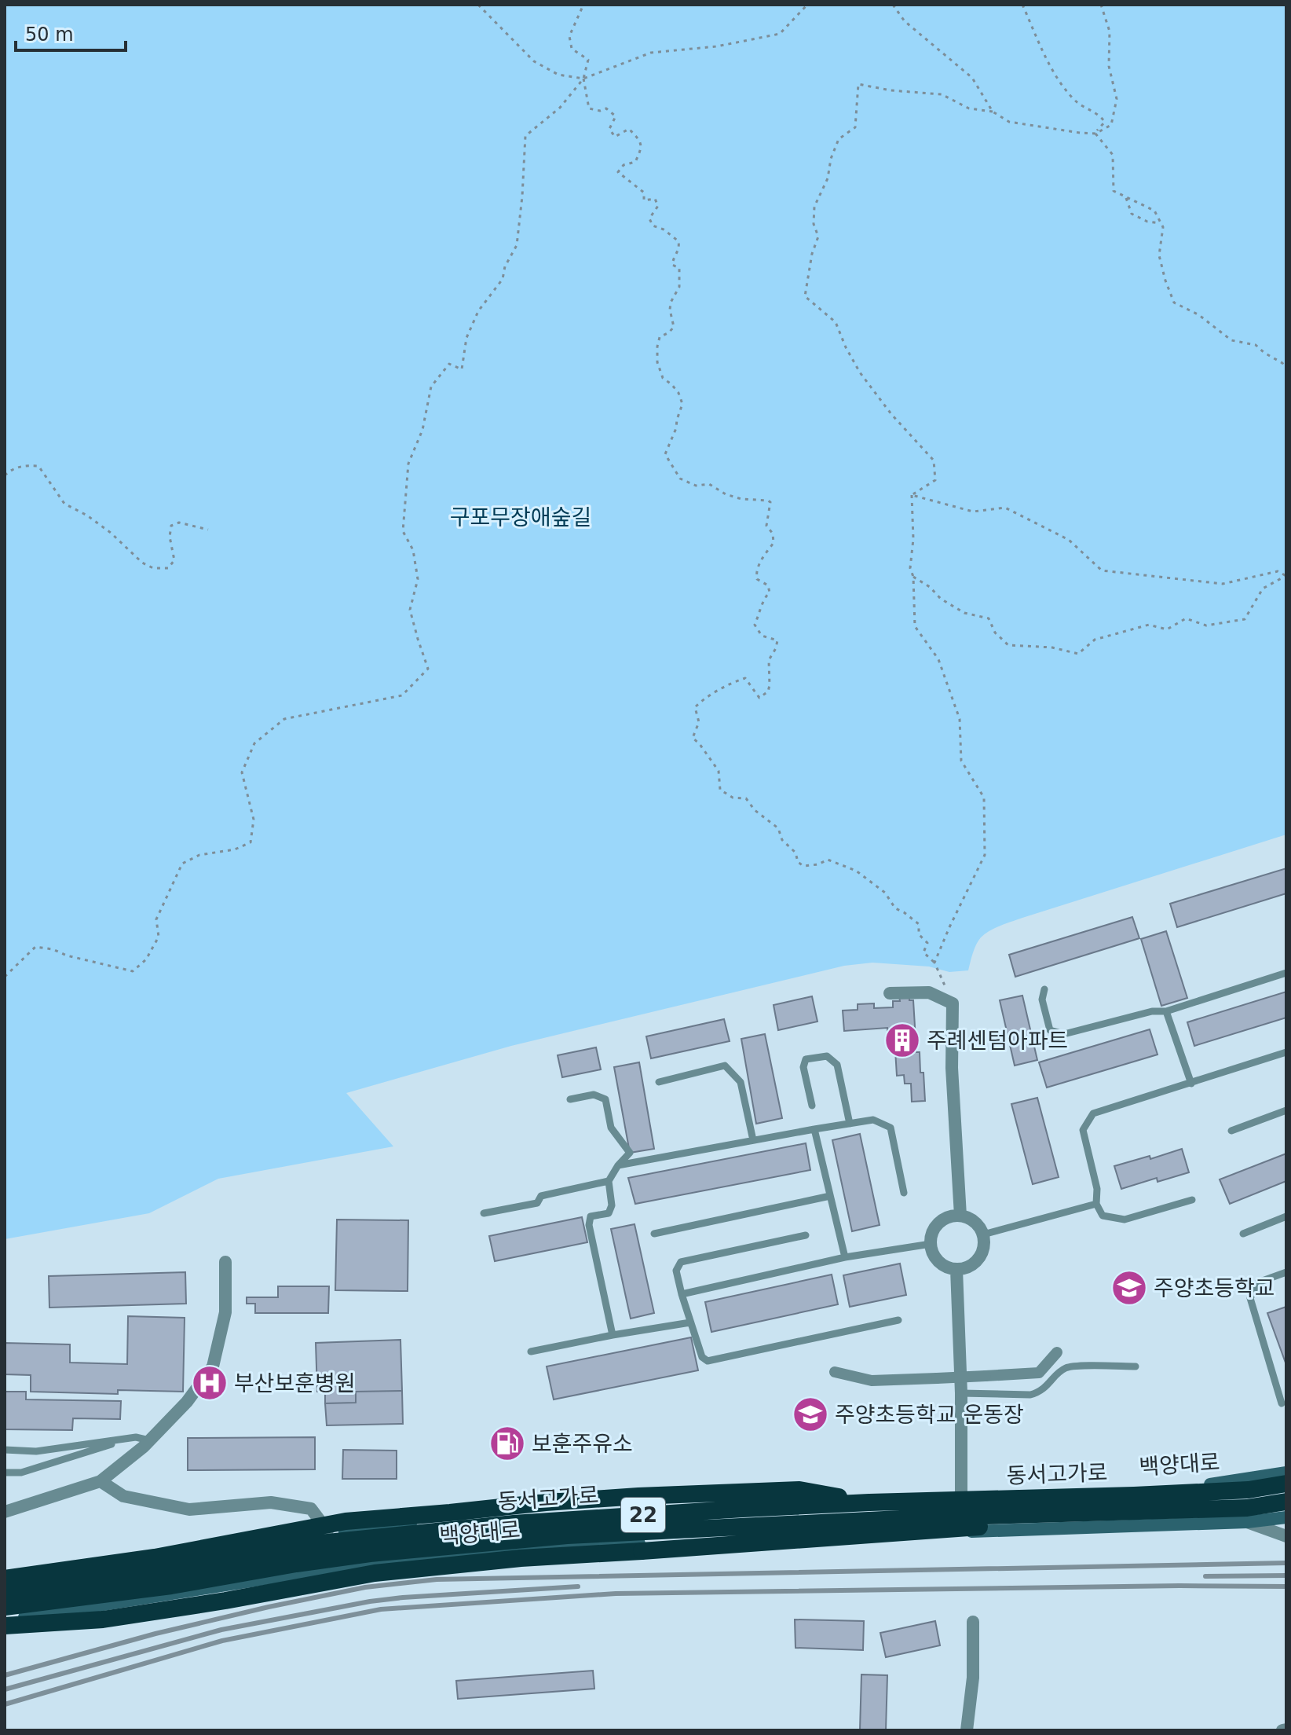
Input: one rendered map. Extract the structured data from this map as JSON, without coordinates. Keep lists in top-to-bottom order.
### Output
{
  "streets": {
    "highway": ["동서고가로", "22"],
    "main road": ["백양대로"]
  },
  "parks": ["구포무장애숲길"],
  "places": {
    "building": ["주례센텀아파트"],
    "school or university": ["주양초등학교", "주양초등학교 운동장"],
    "hospital": ["부산보훈병원"],
    "fuel station": ["보훈주유소"]
  },
  "scale_bar": "50 m"
}
